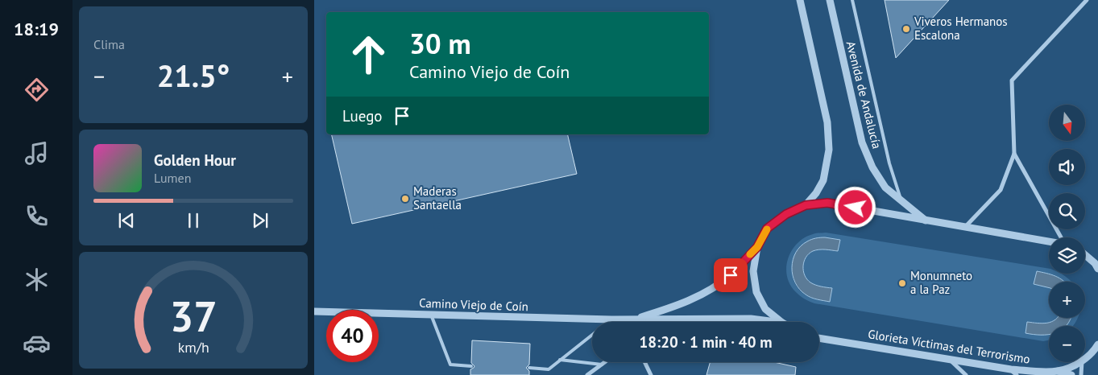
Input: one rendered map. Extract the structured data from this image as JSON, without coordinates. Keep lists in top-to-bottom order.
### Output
{
  "streets": {
    "street": ["Avenida de Andalucía", "Camino Viejo de Coín", "Glorieta Víctimas del Terrorismo"]
  },
  "places": ["Viveros Hermanos Escalona", "Maderas Santaella", "Monumneto a la Paz"],
  "north": "bottom",
  "page": {
    "tabs": "18:19",
    "tile": "Clima",
    "turn": ["30 m", "Camino Viejo de Coín"],
    "heat": ["−", "21.5°", "+"],
    "then": "Luego",
    "map_buttons": ["+", "−"],
    "song": ["Golden Hour", "Lumen"],
    "limit": "40",
    "trip": "18:20 · 1 min · 40 m",
    "gauge": ["37", "km/h"]
  }
}
